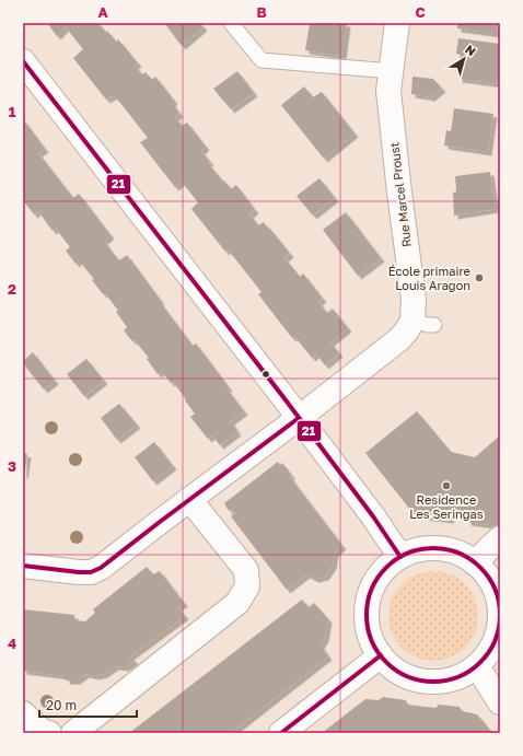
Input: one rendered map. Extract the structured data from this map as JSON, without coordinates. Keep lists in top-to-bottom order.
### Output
{
  "streets": {
    "street": ["Rue Marcel Proust"]
  },
  "places": ["École primaire Louis Aragon", "Residence Les Seringas"],
  "lines": ["transit line 21"],
  "scale_bar": "20 m",
  "north": "top right",
  "grid": {
    "columns": ["A", "B", "C"],
    "rows": [
      "1",
      "2",
      "3",
      "4"
    ]
  }
}
